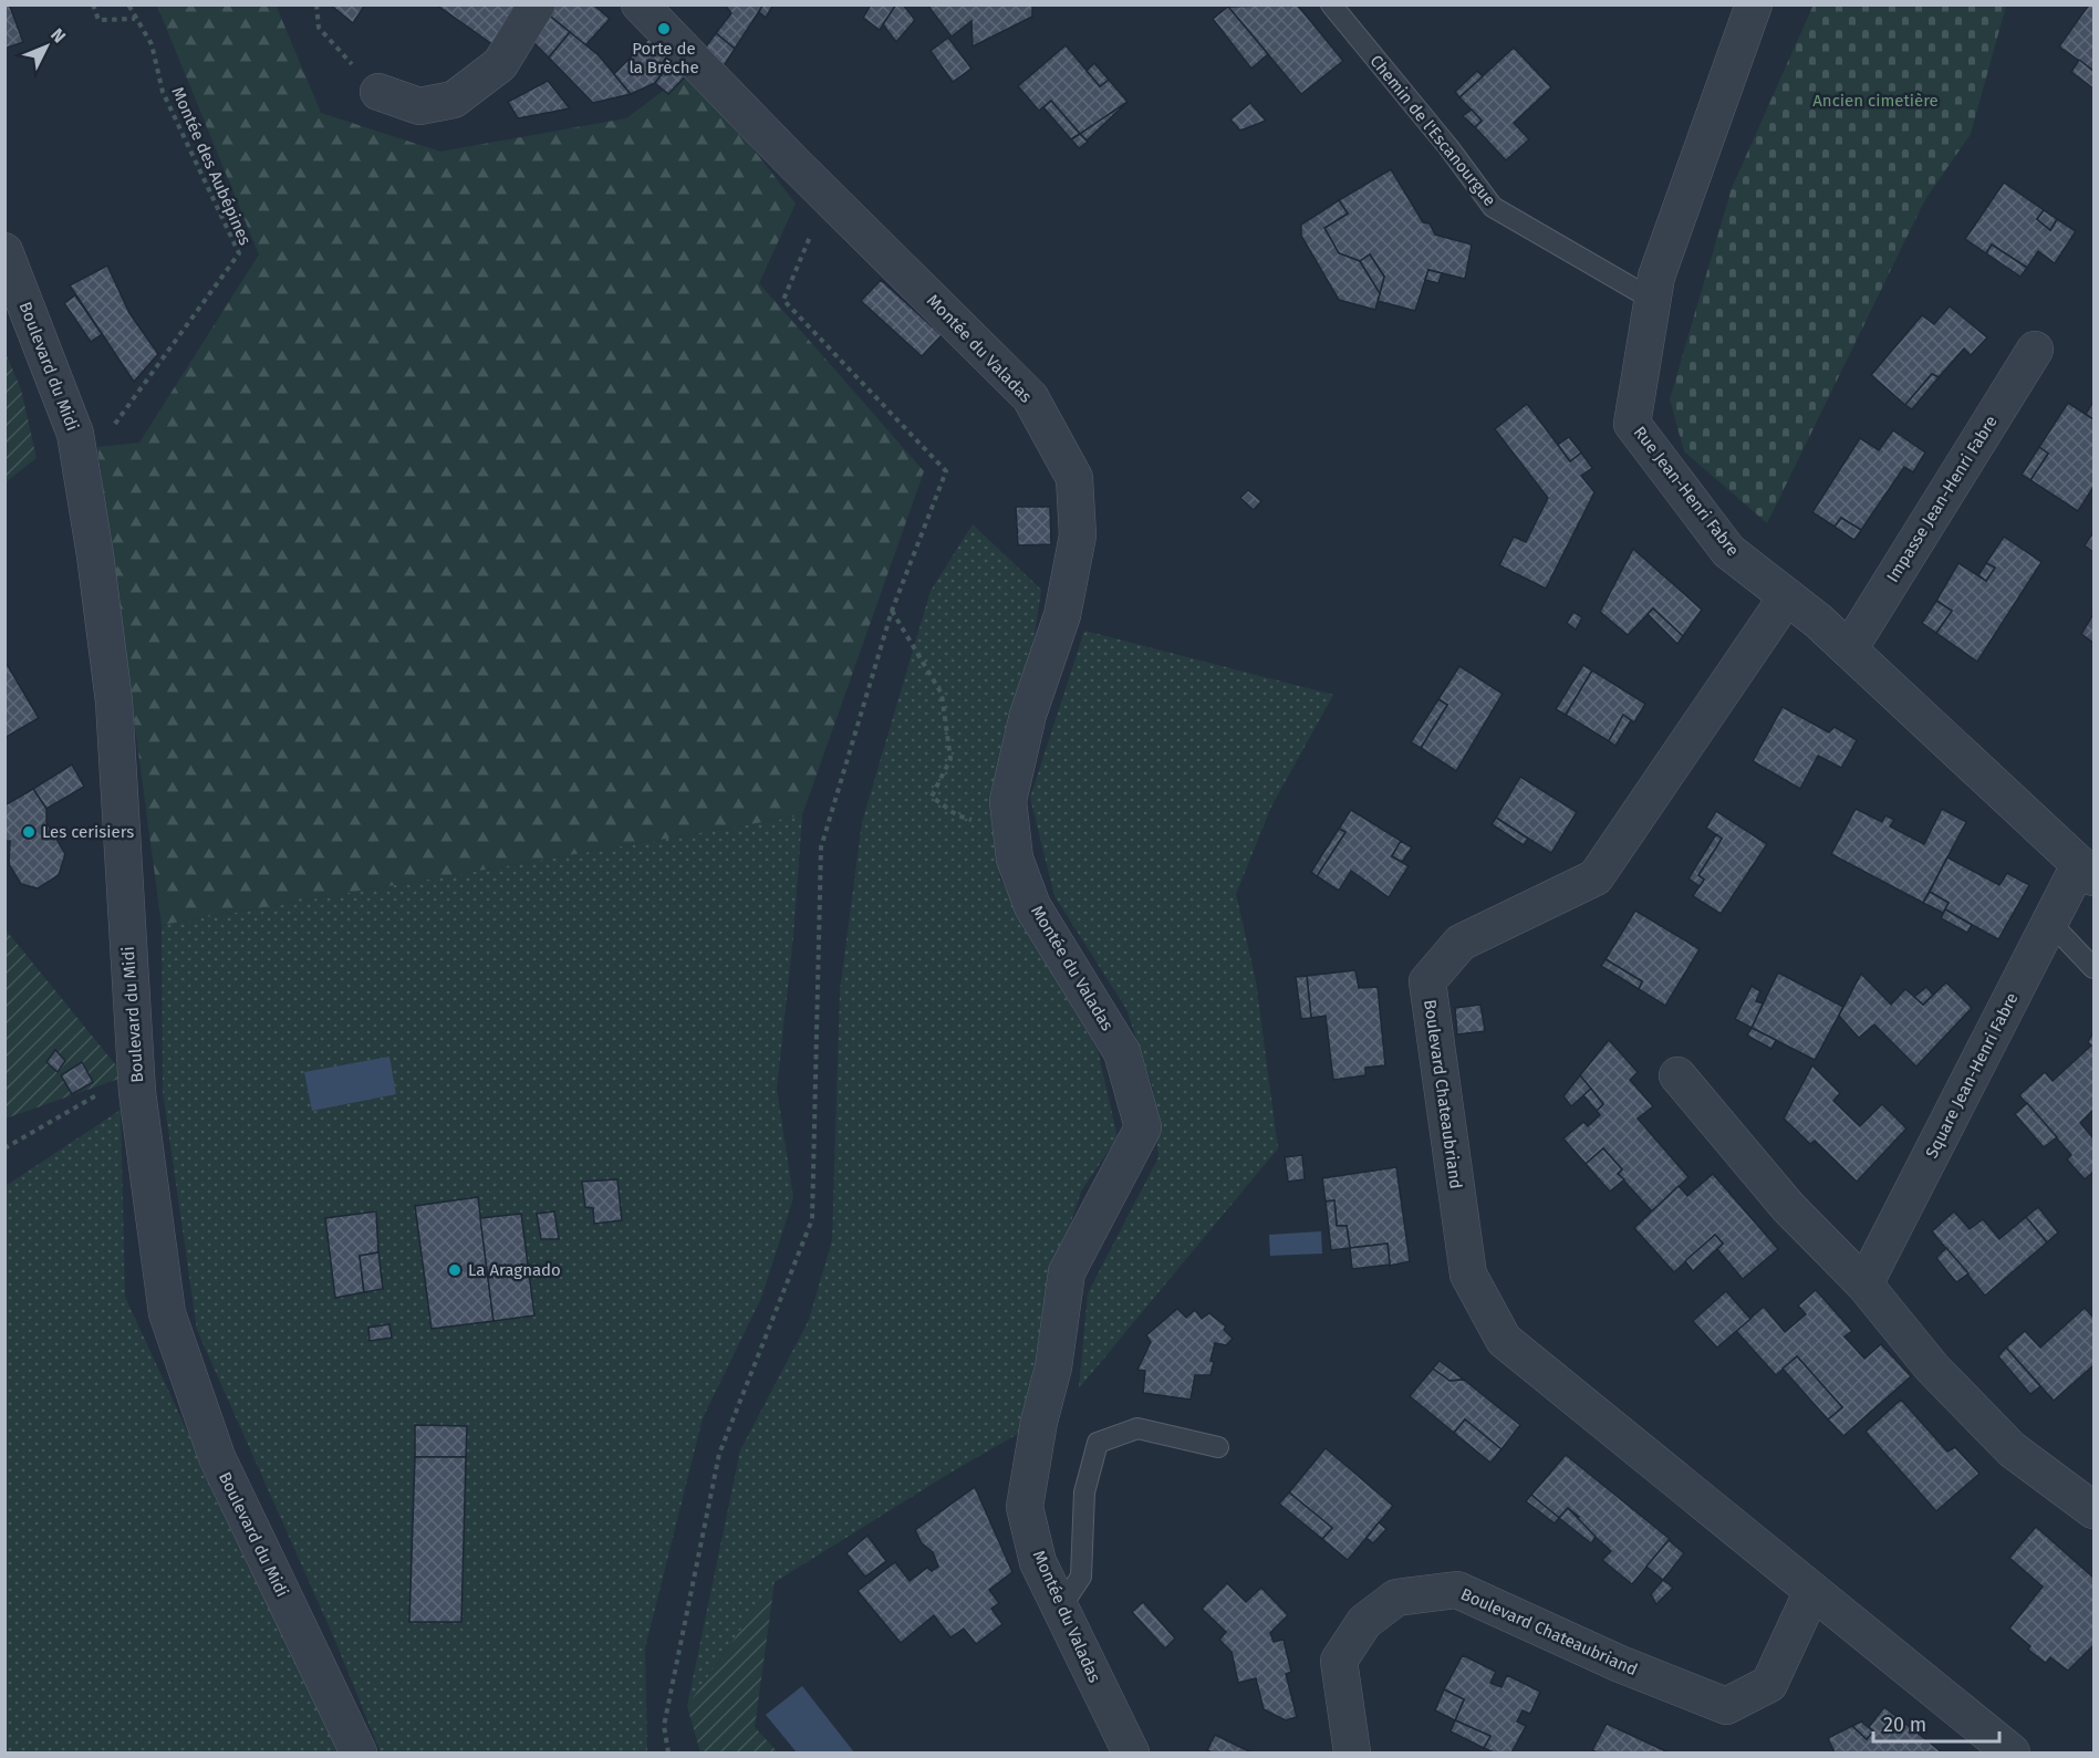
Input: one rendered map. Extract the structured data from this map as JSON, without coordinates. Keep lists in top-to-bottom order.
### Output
{
  "streets": {
    "street": [
      "Montée du Valadas",
      "Boulevard du Midi",
      "Rue Jean-Henri Fabre",
      "Impasse Jean-Henri Fabre",
      "Square Jean-Henri Fabre",
      "Boulevard Chateaubriand"
    ],
    "lane": ["Chemin de l'Escanourgue"],
    "path": ["Montée des Aubépines"]
  },
  "crossings": [
    ["Chemin de l'Escanourgue", "Rue Jean-Henri Fabre"],
    ["Montée des Aubépines", "Boulevard du Midi"],
    ["Rue Jean-Henri Fabre", "Impasse Jean-Henri Fabre"],
    ["Rue Jean-Henri Fabre", "Square Jean-Henri Fabre"],
    ["Rue Jean-Henri Fabre", "Boulevard Chateaubriand"]
  ],
  "parks": ["Ancien cimetière"],
  "places": ["Porte de la Brèche", "Les cerisiers", "La Aragnado"],
  "scale_bar": "20 m",
  "north": "top right"
}
